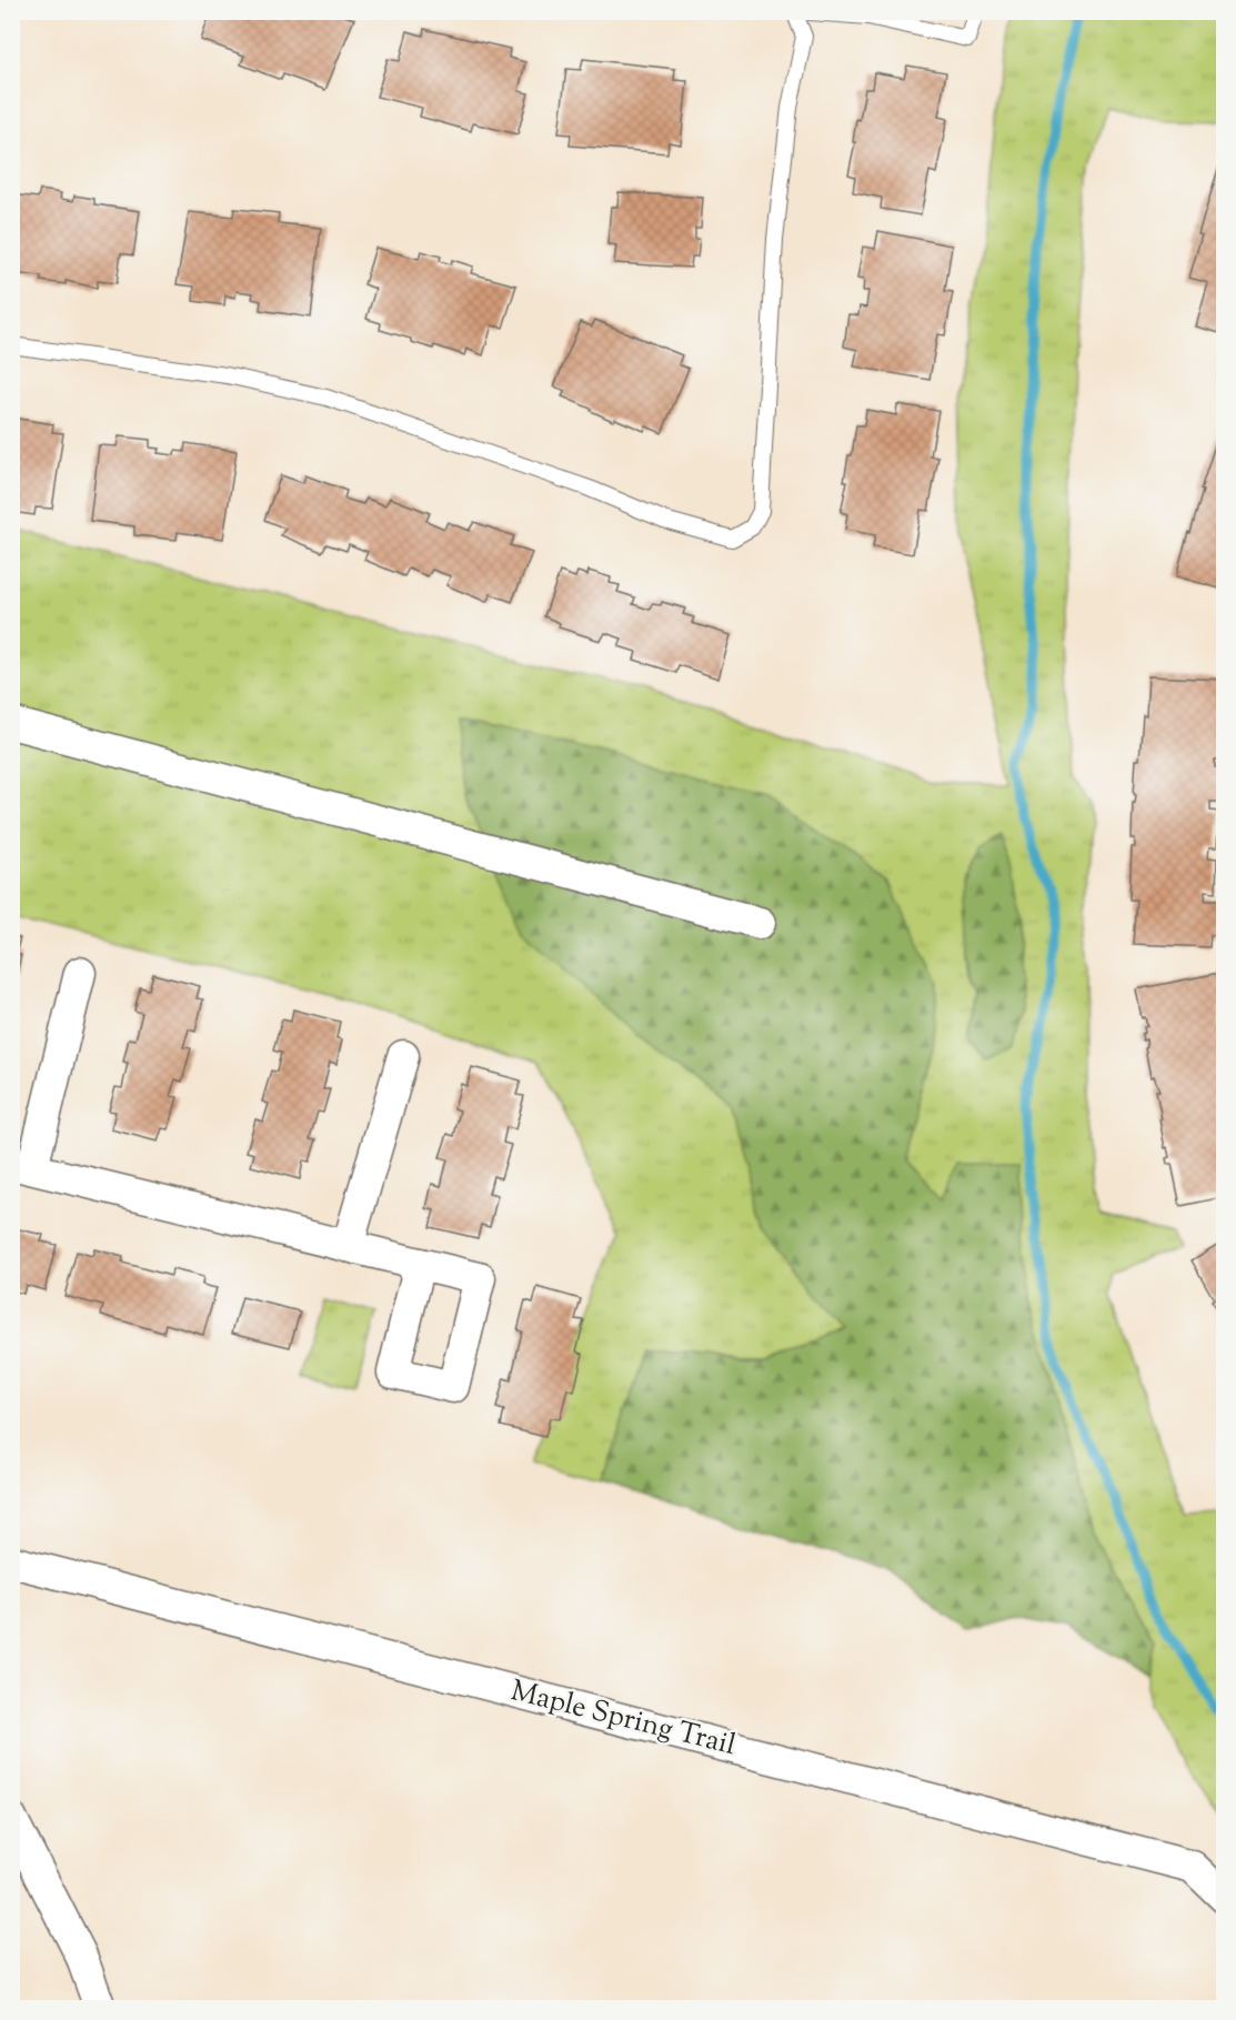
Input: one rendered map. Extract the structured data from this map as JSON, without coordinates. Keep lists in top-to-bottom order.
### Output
{
  "streets": {
    "street": ["Maple Spring Trail"]
  }
}
